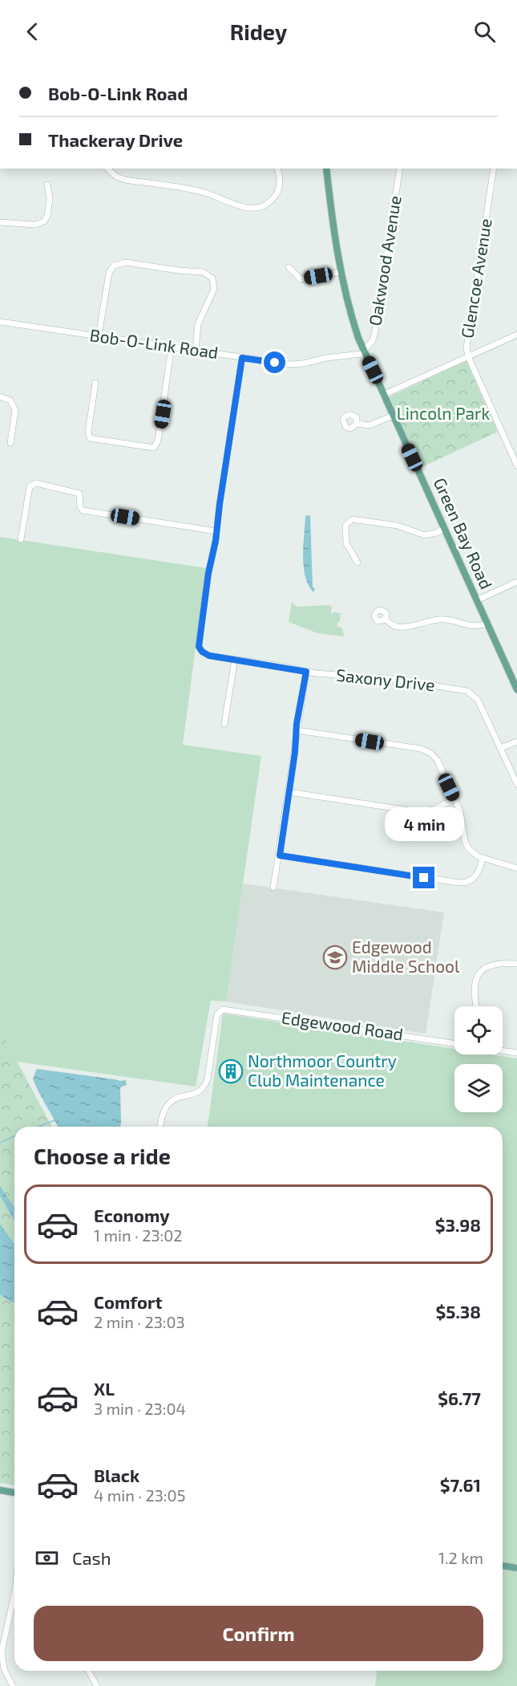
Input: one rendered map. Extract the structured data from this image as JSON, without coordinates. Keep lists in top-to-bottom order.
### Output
{
  "streets": {
    "main road": ["Green Bay Road"],
    "street": [
      "Oakwood Avenue",
      "Glencoe Avenue",
      "Bob-O-Link Road",
      "Saxony Drive",
      "Edgewood Road"
    ]
  },
  "crossings": [
    ["Oakwood Avenue", "Bob-O-Link Road"],
    ["Oakwood Avenue", "Green Bay Road"],
    ["Bob-O-Link Road", "Green Bay Road"]
  ],
  "parks": ["Lincoln Park"],
  "places": {
    "school or university": ["Edgewood Middle School"],
    "building": ["Northmoor Country Club Maintenance"]
  },
  "page": {
    "header": "Ridey",
    "banner": ["Bob-O-Link Road", "Thackeray Drive"],
    "bubble": "4 min",
    "heading": "Choose a ride",
    "list": [
      {
        "name": "Economy",
        "note": "1 min · 23:02",
        "value": "$3.98"
      },
      {
        "name": "Comfort",
        "note": "2 min · 23:03",
        "value": "$5.38"
      },
      {
        "name": "XL",
        "note": "3 min · 23:04",
        "value": "$6.77"
      },
      {
        "name": "Black",
        "note": "4 min · 23:05",
        "value": "$7.61"
      }
    ],
    "pay": ["Cash", "1.2 km"],
    "buttons": "Confirm"
  }
}
